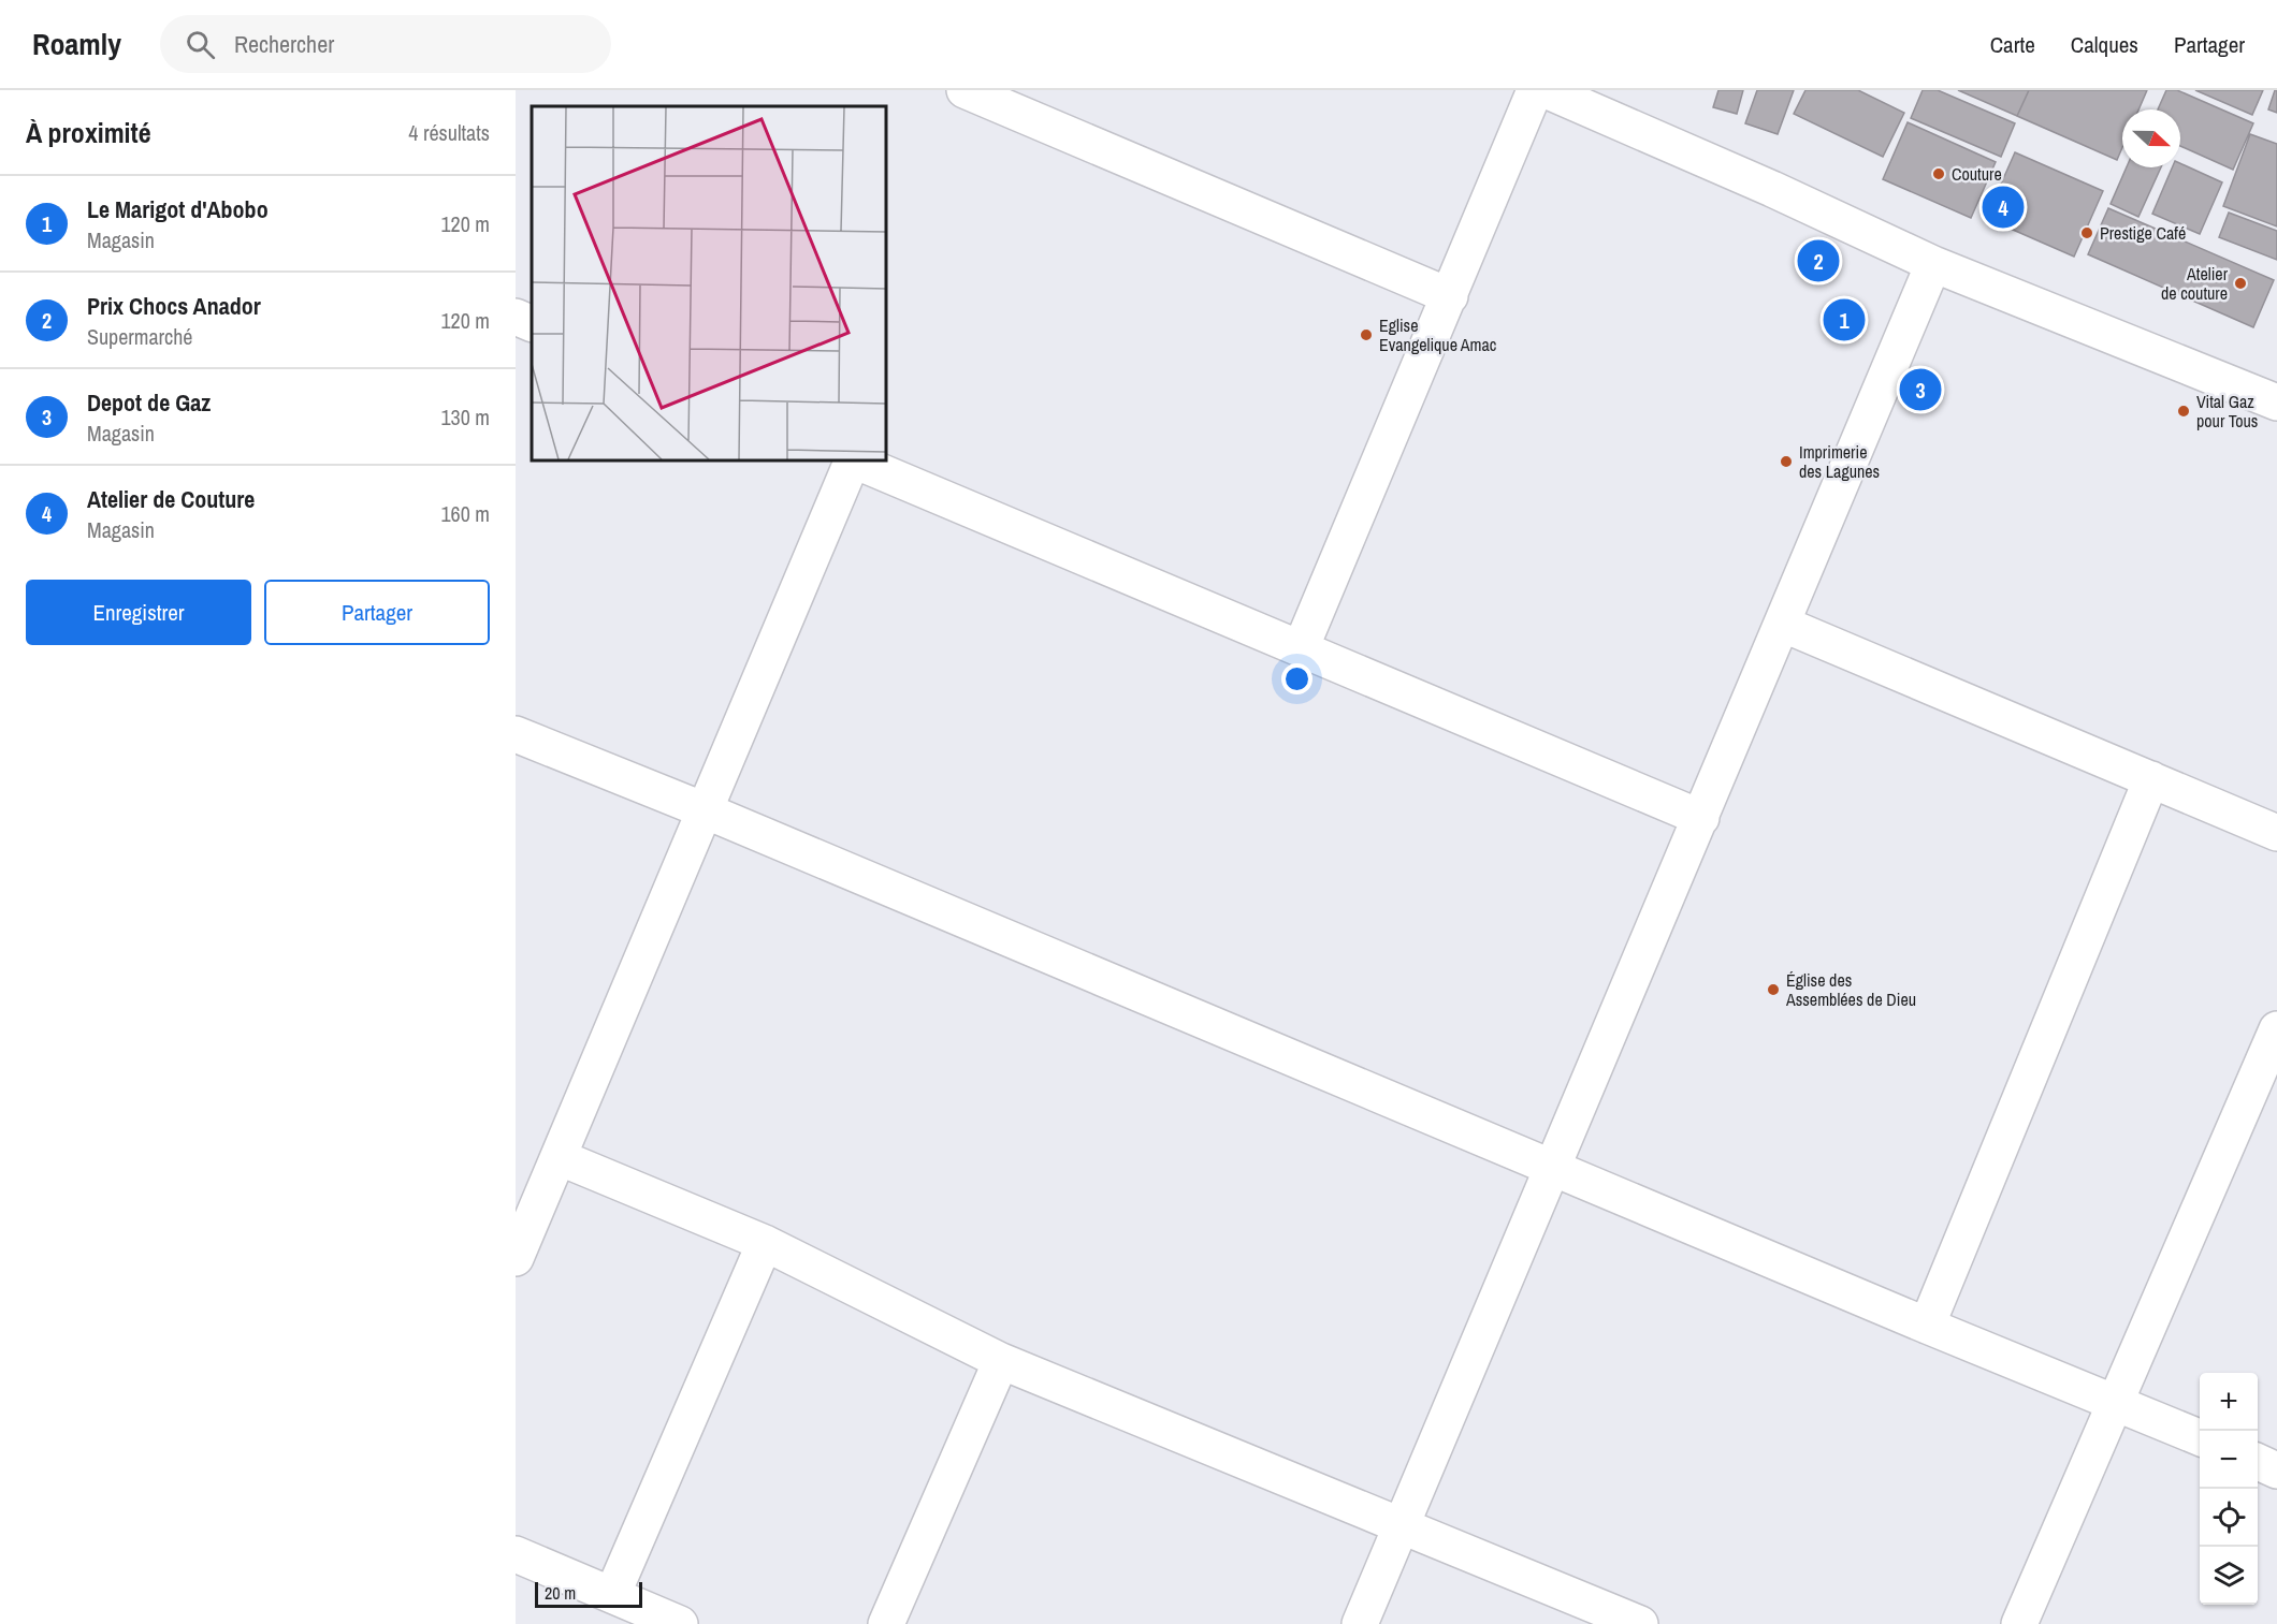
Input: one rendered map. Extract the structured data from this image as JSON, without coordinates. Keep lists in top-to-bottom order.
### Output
{
  "places": [
    "Couture",
    "Prestige Café",
    "Atelier de couture",
    "Eglise Evangelique Amac",
    "Vital Gaz pour Tous",
    "Imprimerie des Lagunes",
    "Église des Assemblées de Dieu"
  ],
  "scale_bar": "20 m",
  "north": "right",
  "page": {
    "header": "Roamly",
    "search": "Rechercher",
    "nav": ["Carte", "Calques", "Partager"],
    "heading": ["À proximité", "4 résultats"],
    "list": [
      {
        "mark": "1",
        "name": "Le Marigot d'Abobo",
        "note": "Magasin",
        "value": "120 m"
      },
      {
        "mark": "2",
        "name": "Prix Chocs Anador",
        "note": "Supermarché",
        "value": "120 m"
      },
      {
        "mark": "3",
        "name": "Depot de Gaz",
        "note": "Magasin",
        "value": "130 m"
      },
      {
        "mark": "4",
        "name": "Atelier de Couture",
        "note": "Magasin",
        "value": "160 m"
      }
    ],
    "pins": [
      "4",
      "2",
      "1",
      "3"
    ],
    "buttons": ["Enregistrer", "Partager"],
    "map_buttons": ["+", "−"],
    "scale": "20 m"
  }
}
